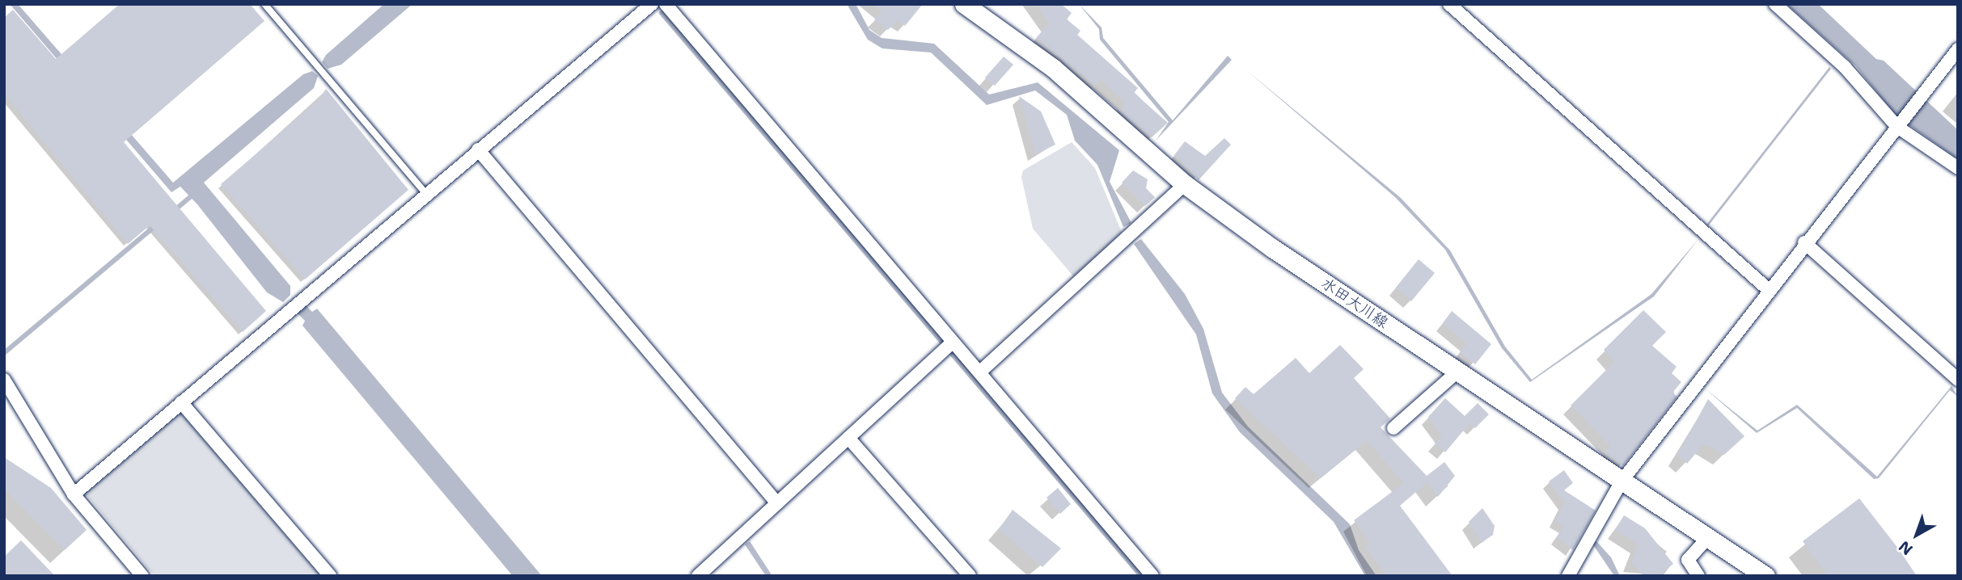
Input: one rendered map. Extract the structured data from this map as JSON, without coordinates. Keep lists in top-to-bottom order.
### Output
{
  "streets": {
    "main road": ["水田大川線"]
  },
  "north": "bottom left"
}
